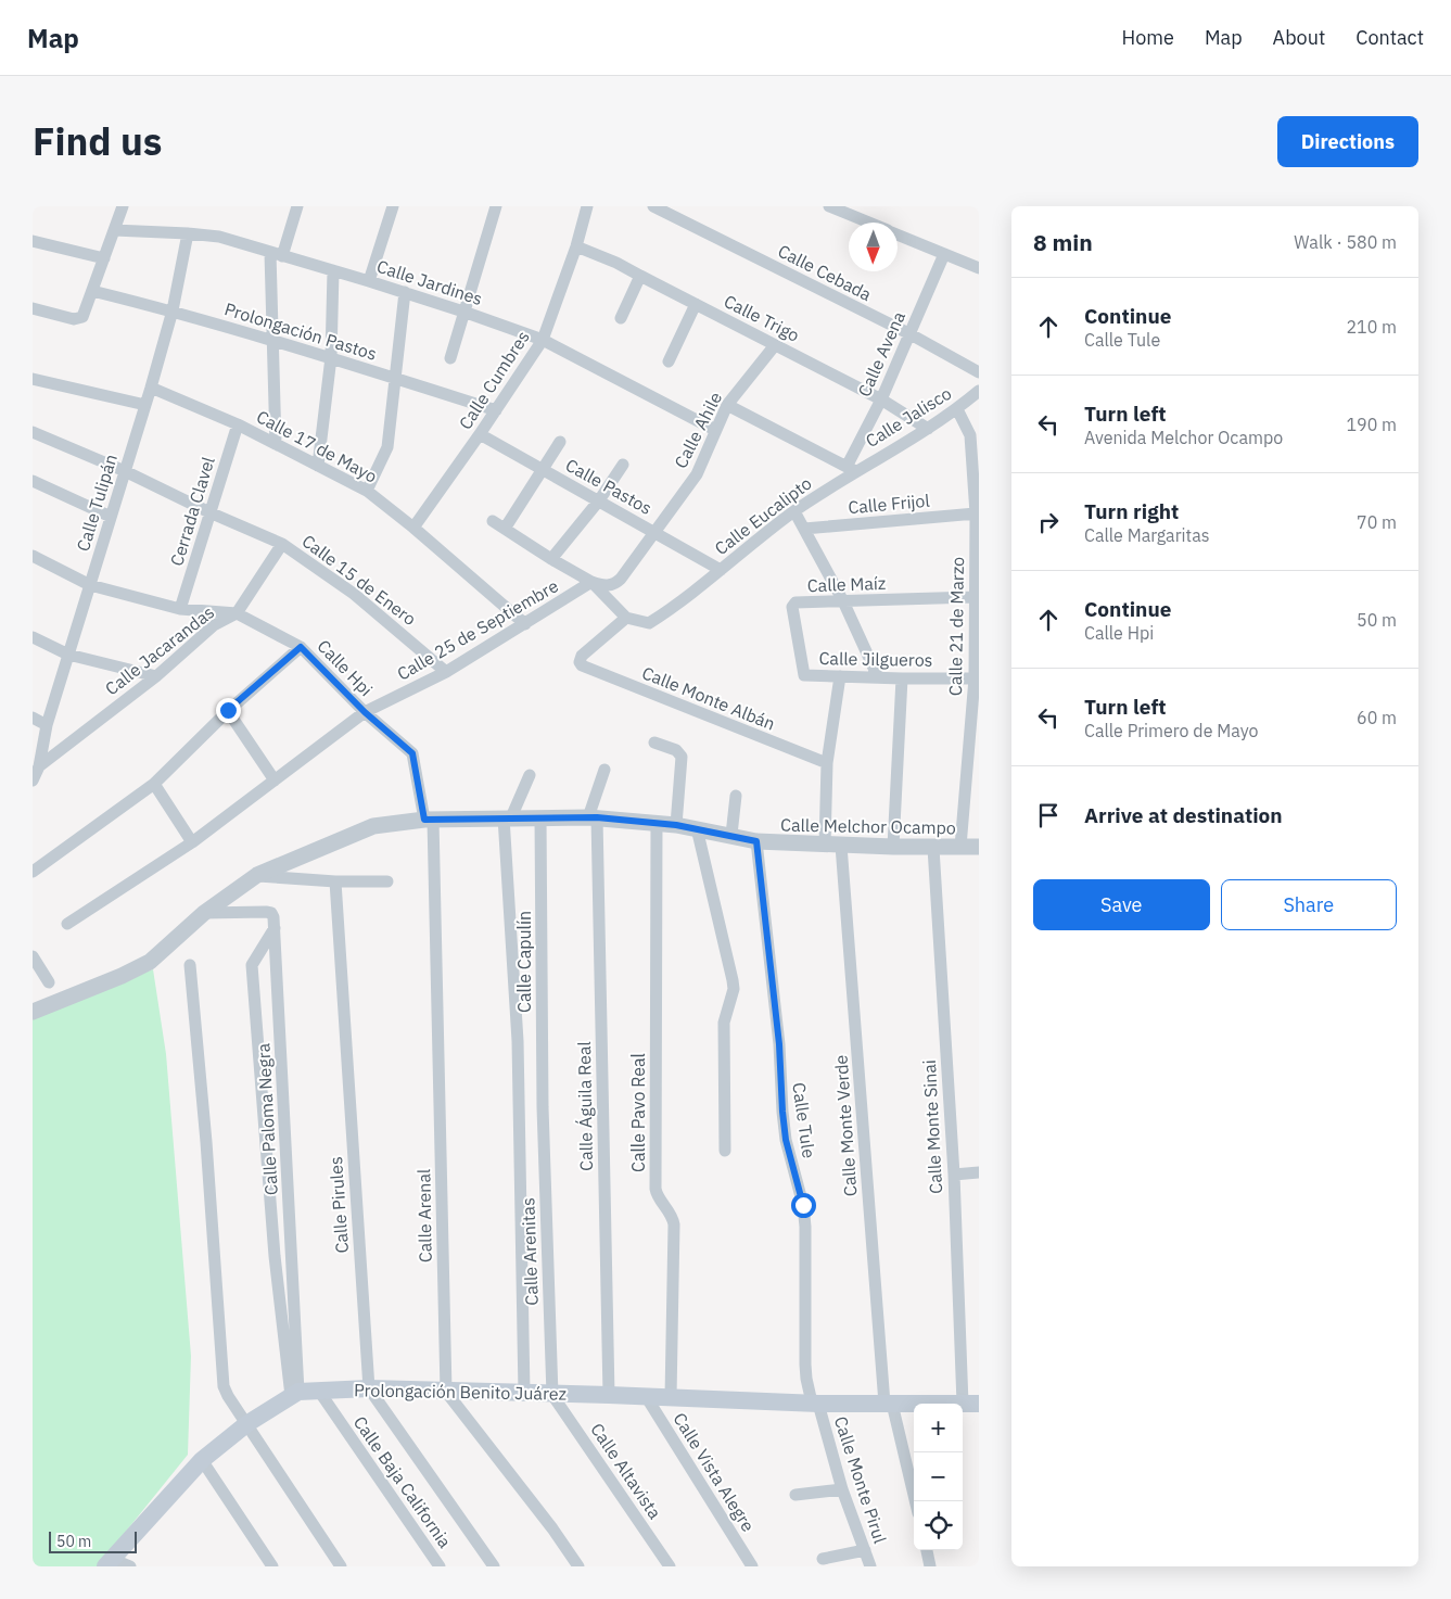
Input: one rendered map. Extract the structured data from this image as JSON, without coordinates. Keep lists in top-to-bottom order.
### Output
{
  "streets": {
    "main road": ["Prolongación Benito Juárez"],
    "street": [
      "Calle Cebada",
      "Calle Jardines",
      "Calle Trigo",
      "Prolongación Pastos",
      "Calle Avena",
      "Calle Cumbres",
      "Calle Jalisco",
      "Calle Ahile",
      "Calle 17 de Mayo",
      "Calle Pastos",
      "Calle Tulipán",
      "Calle Frijol",
      "Cerrada Clavel",
      "Calle Eucalipto",
      "Calle 15 de Enero",
      "Calle Maíz",
      "Calle 21 de Marzo",
      "Calle 25 de Septiembre",
      "Calle Jacarandas",
      "Calle Jilgueros",
      "Calle Hpi",
      "Calle Monte Albán",
      "Calle Melchor Ocampo",
      "Calle Capulín",
      "Calle Águila Real",
      "Calle Pavo Real",
      "Calle Paloma Negra",
      "Calle Tule",
      "Calle Monte Verde",
      "Calle Monte Sinai",
      "Calle Pirules",
      "Calle Arenal",
      "Calle Arenitas",
      "Calle Altavista",
      "Calle Vista Alegre",
      "Calle Monte Pirul",
      "Calle Baja California"
    ]
  },
  "crossings": [
    ["Calle Cebada", "Calle Avena"],
    ["Calle Jardines", "Calle Cumbres"],
    ["Calle Jardines", "Calle Ahile"],
    ["Calle Jardines", "Calle Tulipán"],
    ["Calle Trigo", "Calle Avena"],
    ["Calle Trigo", "Calle Cumbres"],
    ["Calle Trigo", "Calle Jalisco"],
    ["Calle Trigo", "Calle Ahile"],
    ["Prolongación Pastos", "Calle Cumbres"],
    ["Prolongación Pastos", "Calle Tulipán"],
    ["Calle Avena", "Calle Jalisco"],
    ["Calle Avena", "Calle Eucalipto"],
    ["Calle Cumbres", "Calle 17 de Mayo"],
    ["Calle Cumbres", "Calle Pastos"],
    ["Calle Jalisco", "Calle Eucalipto"],
    ["Calle Jalisco", "Calle 21 de Marzo"],
    ["Calle Ahile", "Calle Pastos"],
    ["Calle Ahile", "Calle Eucalipto"],
    ["Calle Ahile", "Calle 25 de Septiembre"],
    ["Calle 17 de Mayo", "Calle Tulipán"],
    ["Calle 17 de Mayo", "Cerrada Clavel"],
    ["Calle 17 de Mayo", "Calle 25 de Septiembre"],
    ["Calle Pastos", "Calle Eucalipto"],
    ["Calle Tulipán", "Calle 15 de Enero"],
    ["Calle Tulipán", "Calle Jacarandas"],
    ["Calle Frijol", "Calle 21 de Marzo"],
    ["Cerrada Clavel", "Calle 15 de Enero"],
    ["Calle Eucalipto", "Calle Monte Albán"],
    ["Calle 15 de Enero", "Calle 25 de Septiembre"],
    ["Calle 15 de Enero", "Calle Jacarandas"],
    ["Calle Maíz", "Calle 21 de Marzo"],
    ["Calle Maíz", "Calle Jilgueros"],
    ["Calle 21 de Marzo", "Calle Jilgueros"],
    ["Calle 21 de Marzo", "Calle Melchor Ocampo"],
    ["Calle 25 de Septiembre", "Calle Hpi"],
    ["Calle Jacarandas", "Calle Hpi"],
    ["Calle Jilgueros", "Calle Monte Verde"],
    ["Calle Hpi", "Calle Melchor Ocampo"],
    ["Calle Hpi", "Calle Arenal"],
    ["Calle Monte Albán", "Calle Monte Verde"],
    ["Calle Melchor Ocampo", "Calle Capulín"],
    ["Calle Melchor Ocampo", "Calle Águila Real"],
    ["Calle Melchor Ocampo", "Calle Pavo Real"],
    ["Calle Melchor Ocampo", "Calle Tule"],
    ["Calle Melchor Ocampo", "Calle Monte Verde"],
    ["Calle Melchor Ocampo", "Calle Monte Sinai"],
    ["Calle Melchor Ocampo", "Calle Arenal"],
    ["Calle Capulín", "Calle Arenitas"],
    ["Calle Águila Real", "Prolongación Benito Juárez"],
    ["Calle Pavo Real", "Prolongación Benito Juárez"],
    ["Calle Paloma Negra", "Prolongación Benito Juárez"],
    ["Calle Tule", "Prolongación Benito Juárez"],
    ["Calle Tule", "Calle Monte Pirul"],
    ["Calle Monte Verde", "Prolongación Benito Juárez"],
    ["Calle Monte Sinai", "Prolongación Benito Juárez"],
    ["Calle Pirules", "Prolongación Benito Juárez"],
    ["Calle Arenal", "Prolongación Benito Juárez"],
    ["Calle Arenitas", "Prolongación Benito Juárez"],
    ["Calle Arenitas", "Calle Altavista"],
    ["Prolongación Benito Juárez", "Calle Altavista"],
    ["Prolongación Benito Juárez", "Calle Vista Alegre"],
    ["Prolongación Benito Juárez", "Calle Monte Pirul"],
    ["Prolongación Benito Juárez", "Calle Baja California"]
  ],
  "scale_bar": "50 m",
  "north": "bottom",
  "page": {
    "header": "Map",
    "nav": [
      "Home",
      "Map",
      "About",
      "Contact"
    ],
    "title": "Find us",
    "buttons": [
      "Directions",
      ["Save", "Share"]
    ],
    "heading": ["8 min", "Walk · 580 m"],
    "list": [
      ["Continue", "Calle Tule", "210 m"],
      ["Turn left", "Avenida Melchor Ocampo", "190 m"],
      ["Turn right", "Calle Margaritas", "70 m"],
      ["Continue", "Calle Hpi", "50 m"],
      ["Turn left", "Calle Primero de Mayo", "60 m"],
      "Arrive at destination"
    ],
    "map_buttons": ["+", "−"],
    "scale": "50 m"
  }
}
